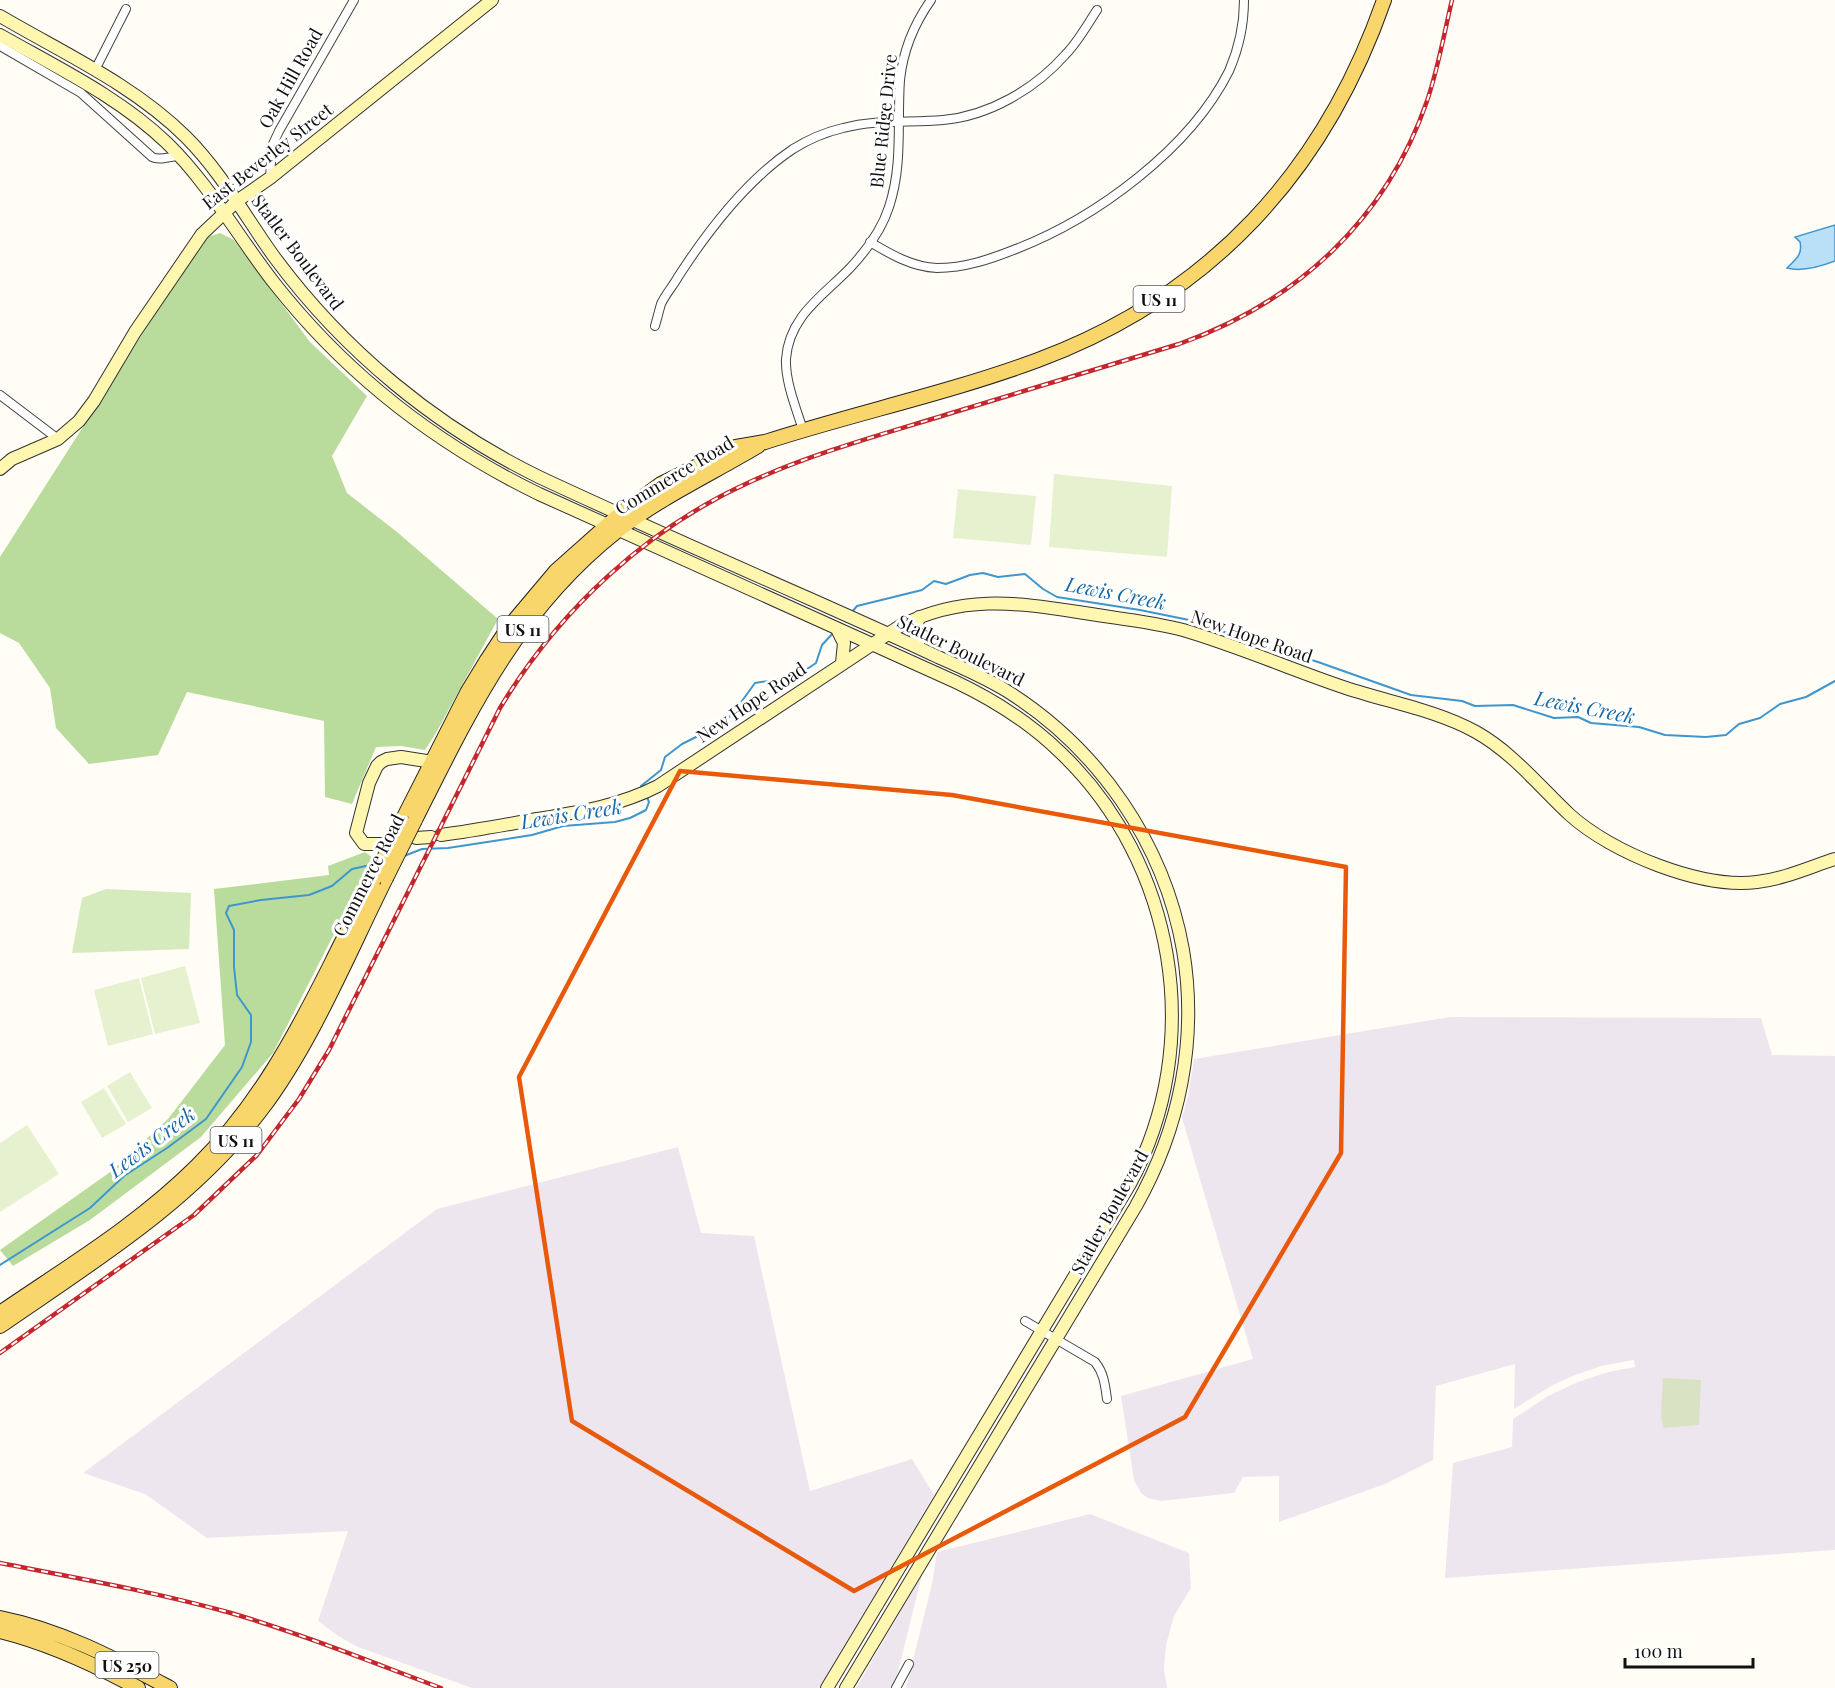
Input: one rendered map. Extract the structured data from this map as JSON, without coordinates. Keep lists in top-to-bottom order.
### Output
{
  "streets": {
    "main road": [
      "East Beverley Street",
      "Statler Boulevard",
      "US 11",
      "Commerce Road",
      "New Hope Road",
      "US 250"
    ],
    "street": ["Oak Hill Road", "Blue Ridge Drive"]
  },
  "crossings": [
    ["Oak Hill Road", "East Beverley Street"],
    ["Blue Ridge Drive", "Commerce Road"],
    ["East Beverley Street", "Statler Boulevard"],
    ["Statler Boulevard", "Commerce Road"],
    ["Statler Boulevard", "New Hope Road"]
  ],
  "water": ["Lewis Creek"],
  "scale_bar": "100 m"
}
